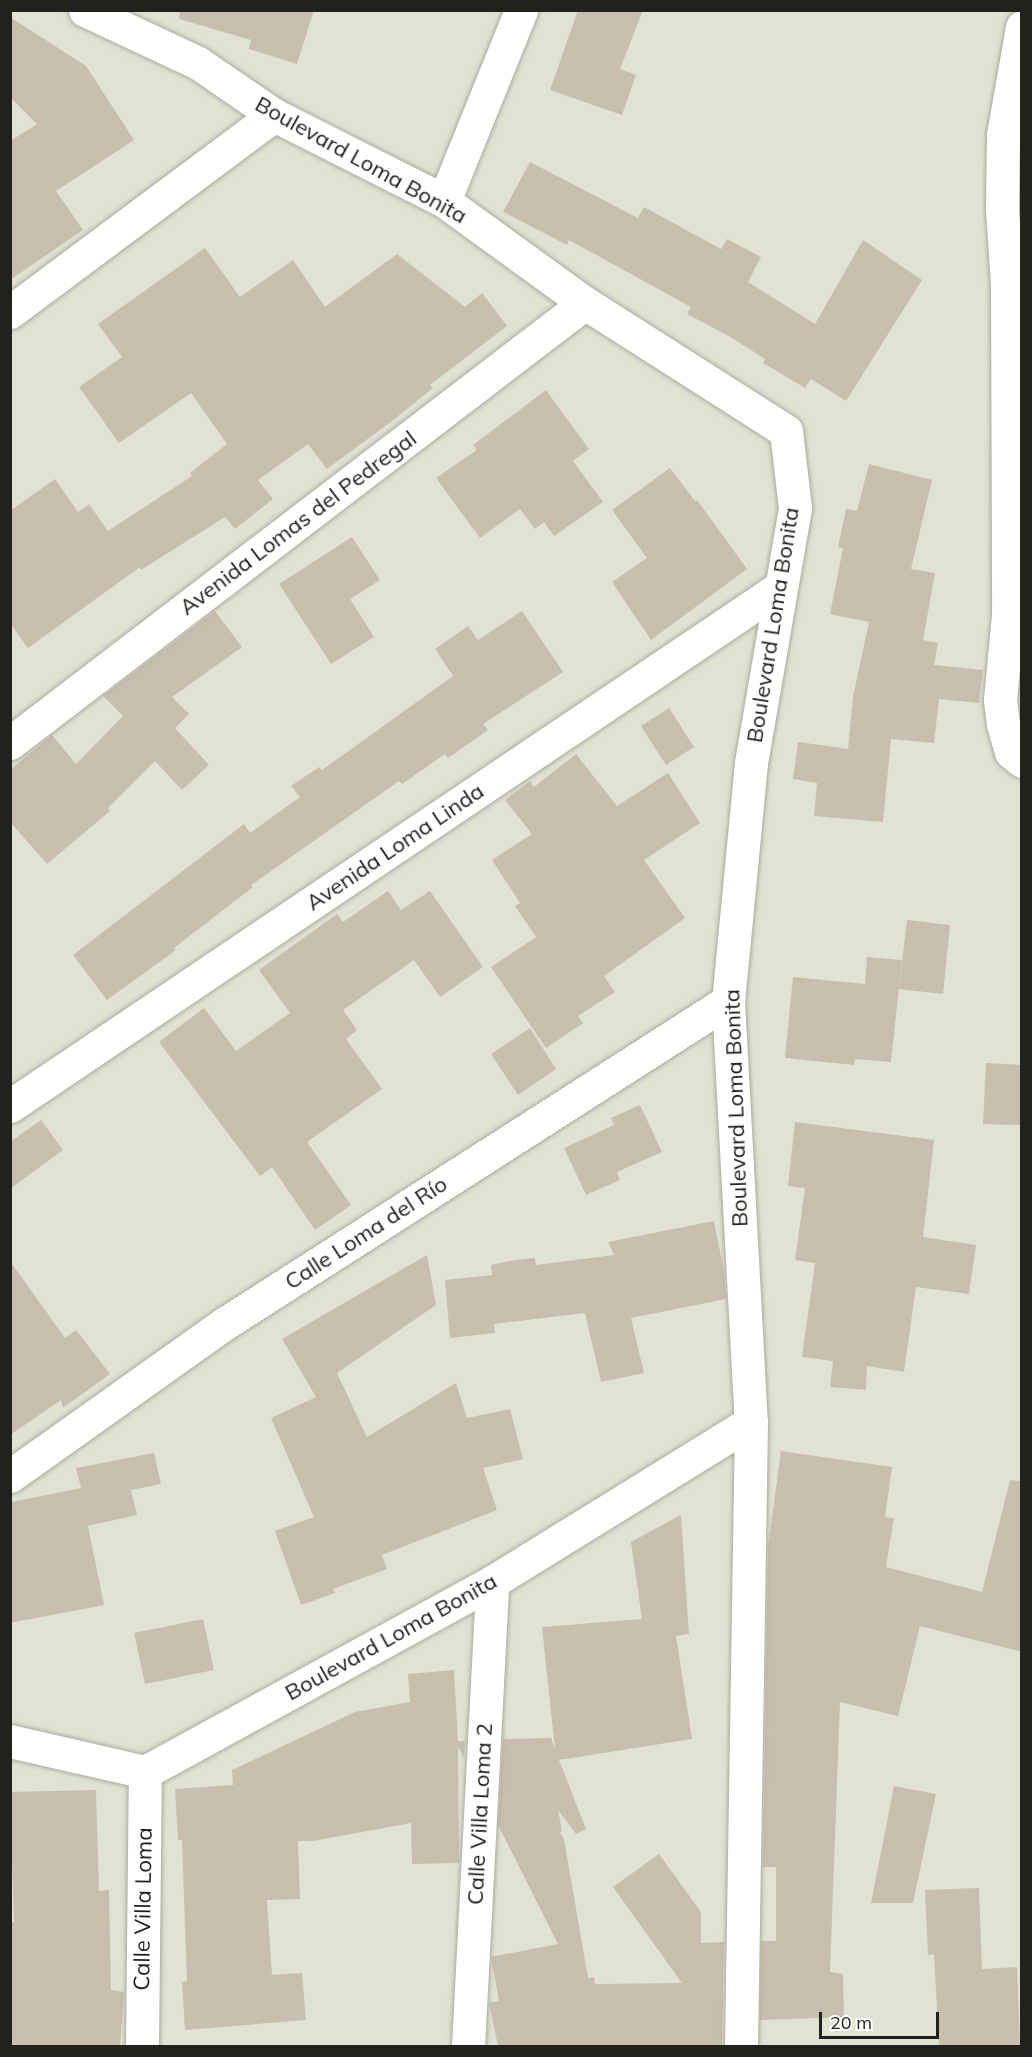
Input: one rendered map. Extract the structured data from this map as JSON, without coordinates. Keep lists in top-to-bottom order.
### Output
{
  "streets": {
    "street": [
      "Boulevard Loma Bonita",
      "Avenida Lomas del Pedregal",
      "Avenida Loma Linda",
      "Calle Loma del Río",
      "Calle Villa Loma 2",
      "Calle Villa Loma"
    ]
  },
  "crossings": [
    ["Boulevard Loma Bonita", "Avenida Lomas del Pedregal"],
    ["Boulevard Loma Bonita", "Avenida Loma Linda"],
    ["Boulevard Loma Bonita", "Calle Loma del Río"],
    ["Boulevard Loma Bonita", "Calle Villa Loma 2"],
    ["Boulevard Loma Bonita", "Calle Villa Loma"]
  ],
  "scale_bar": "20 m"
}
